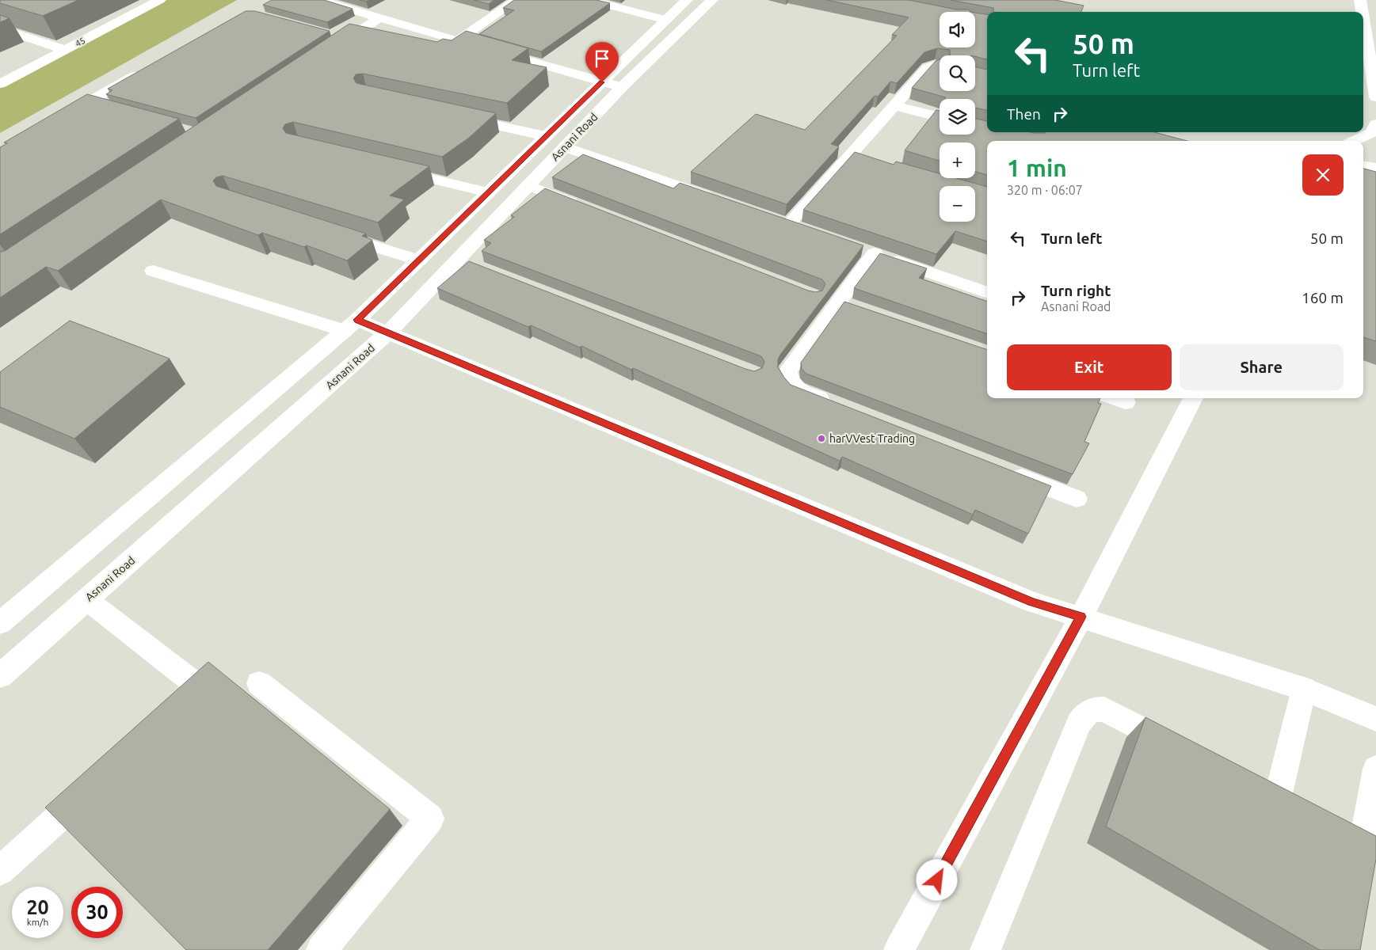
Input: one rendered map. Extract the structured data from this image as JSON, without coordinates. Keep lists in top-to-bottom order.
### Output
{
  "streets": {
    "street": ["45", "Asnani Road"]
  },
  "places": ["harVVest Trading"],
  "page": {
    "map_buttons": ["+", "−"],
    "turn": ["50 m", "Turn left"],
    "then": "Then",
    "heading": ["1 min", "320 m · 06:07"],
    "list": [
      {
        "name": "Turn left",
        "value": "50 m"
      },
      {
        "name": "Turn right",
        "note": "Asnani Road",
        "value": "160 m"
      }
    ],
    "buttons": ["Exit", "Share"],
    "speed": "20 km/h",
    "limit": "30"
  }
}
